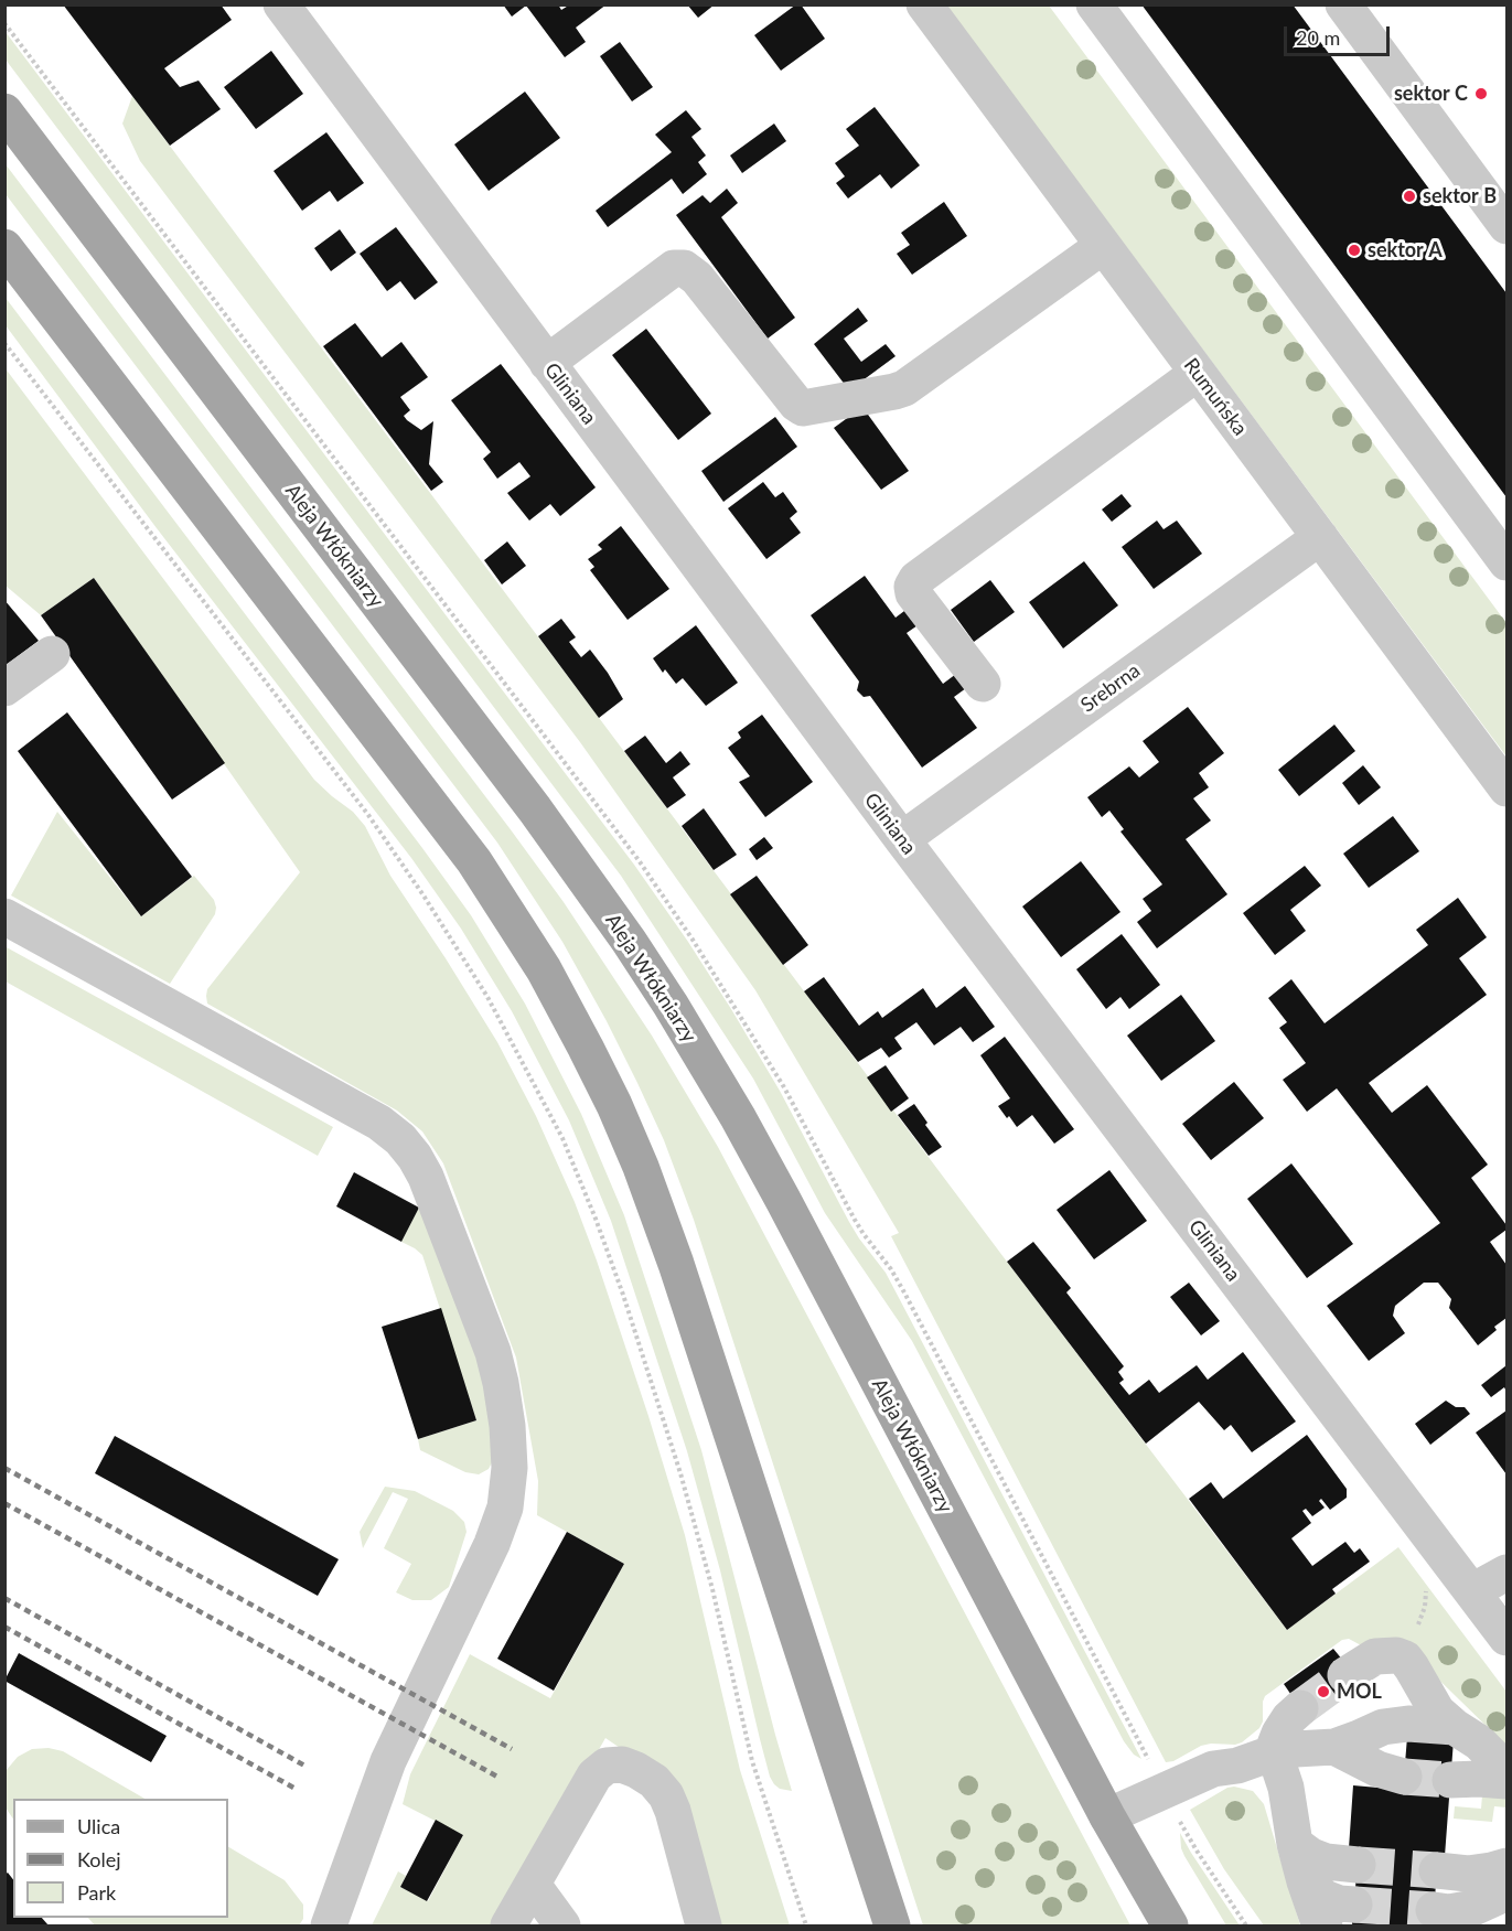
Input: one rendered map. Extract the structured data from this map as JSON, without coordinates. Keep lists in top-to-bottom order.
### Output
{
  "streets": {
    "main road": ["Aleja Włókniarzy"],
    "street": ["Gliniana", "Rumuńska", "Srebrna"]
  },
  "crossings": [
    ["Gliniana", "Srebrna"],
    ["Rumuńska", "Srebrna"]
  ],
  "places": [
    "sektor C",
    "sektor B",
    "sektor A",
    "MOL"
  ],
  "legend": ["Ulica", "Kolej", "Park"],
  "scale_bar": "20 m"
}
